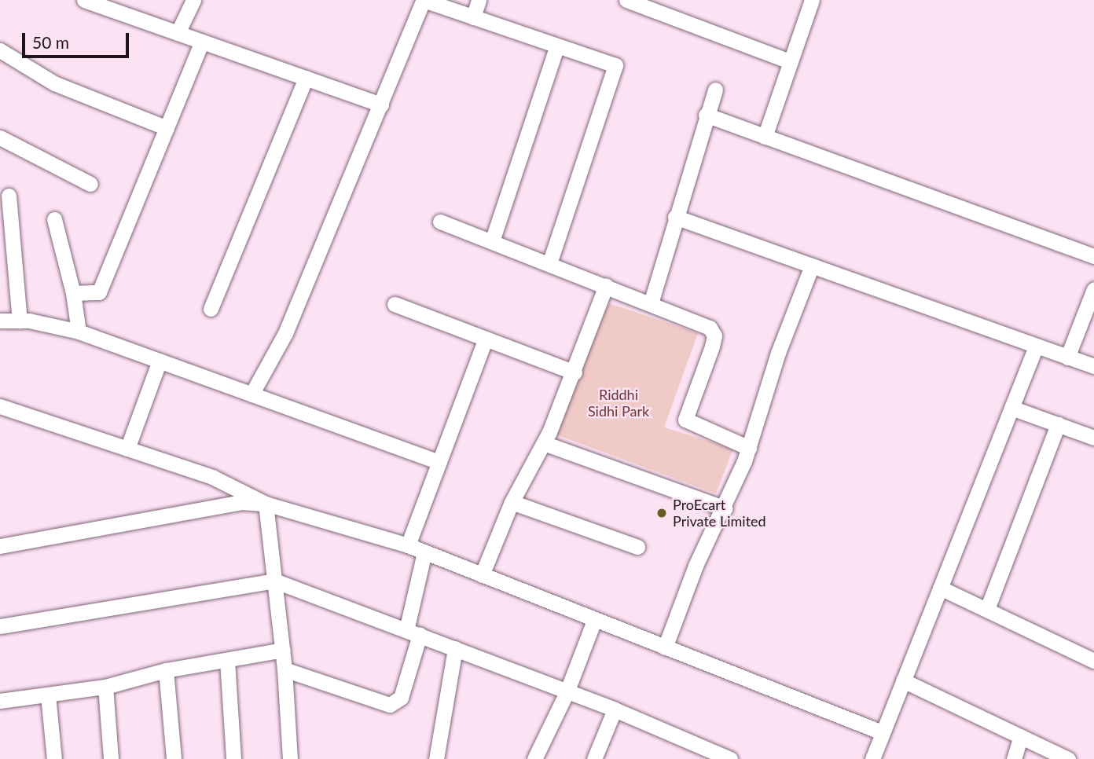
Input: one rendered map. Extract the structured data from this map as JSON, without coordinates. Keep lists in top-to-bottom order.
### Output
{
  "parks": ["Riddhi Sidhi Park"],
  "places": ["ProEcart Private Limited"],
  "scale_bar": "50 m"
}
